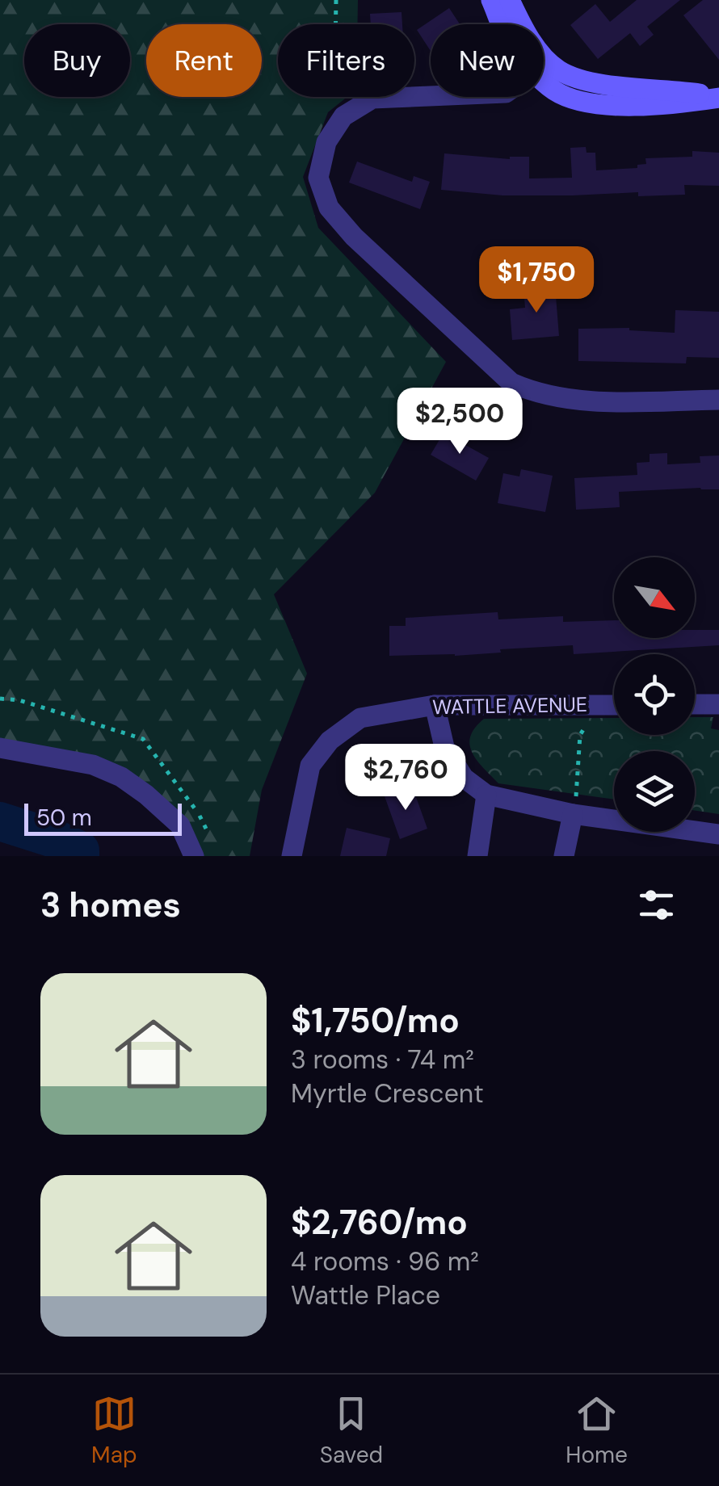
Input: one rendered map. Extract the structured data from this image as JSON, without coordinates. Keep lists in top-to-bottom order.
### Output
{
  "streets": {
    "street": ["WATTLE AVENUE"]
  },
  "scale_bar": "50 m",
  "north": "bottom right",
  "page": {
    "chip": [
      "Buy",
      "Rent",
      "Filters",
      "New"
    ],
    "price": ["$1,750", "$2,500", "$2,760"],
    "scale": "50 m",
    "heading": "3 homes",
    "list": [
      {
        "name": "$1,750/mo",
        "note": "3 rooms · 74 m² · Myrtle Crescent"
      },
      {
        "name": "$2,760/mo",
        "note": "4 rooms · 96 m² · Wattle Place"
      }
    ],
    "tabs": ["Map", "Saved", "Home"]
  }
}
